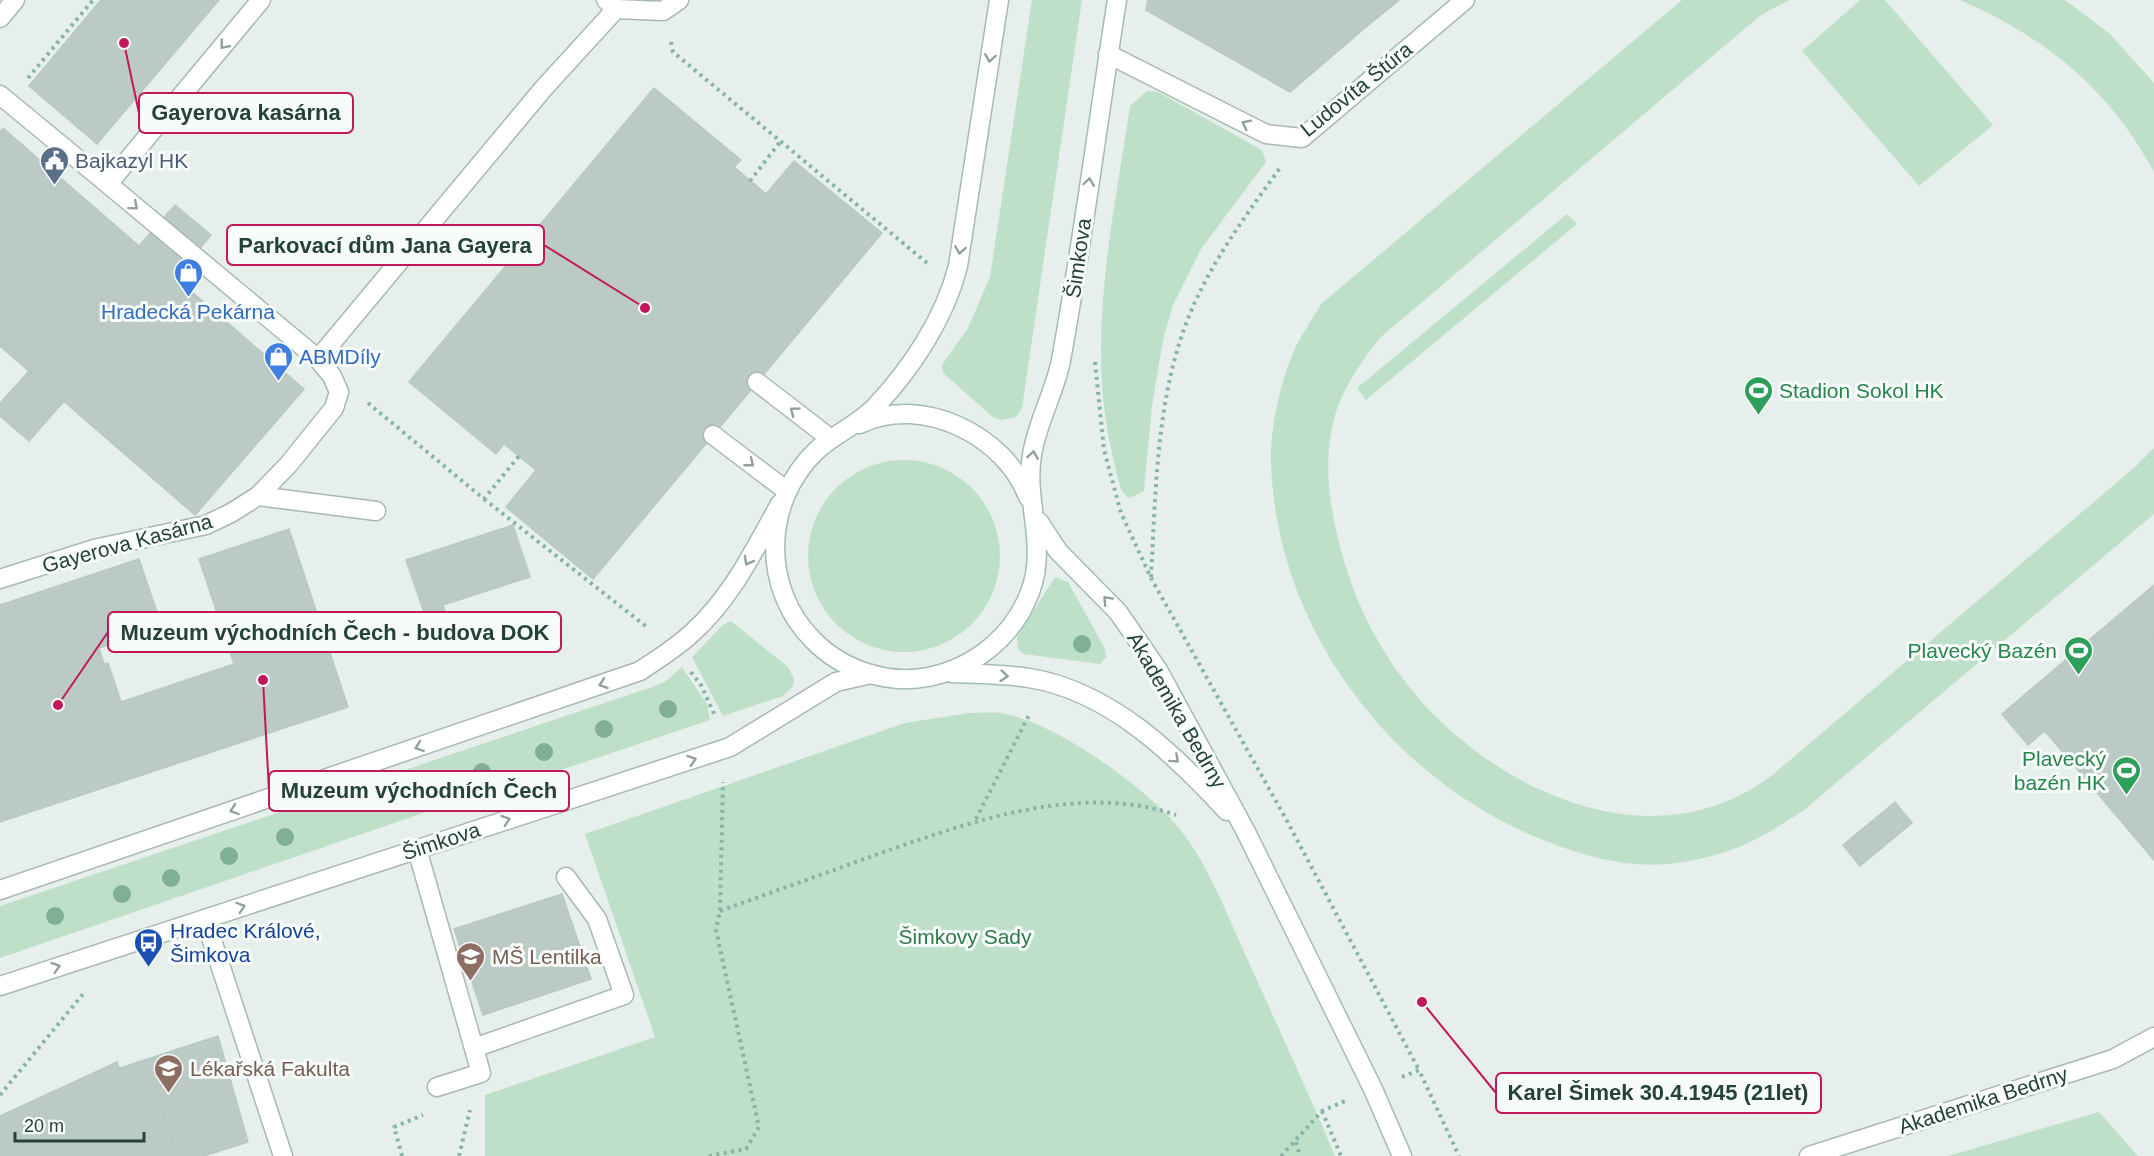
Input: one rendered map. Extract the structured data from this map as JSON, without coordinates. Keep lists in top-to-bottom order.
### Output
{
  "streets": {
    "street": [
      "Ludovíta Štúra",
      "Šimkova",
      "Gayerova Kasárna",
      "Akademika Bedrny"
    ]
  },
  "crossings": [
    ["Ludovíta Štúra", "Šimkova"],
    ["Šimkova", "Akademika Bedrny"]
  ],
  "one_way": ["Ludovíta Štúra"],
  "parks": ["Šimkovy Sady"],
  "places": {
    "other": [
      "Gayerova kasárna",
      "Parkovací dům Jana Gayera",
      "Muzeum východních Čech",
      "Muzeum východních Čech - budova DOK",
      "Karel Šimek 30.4.1945 (21let)"
    ],
    "public building": ["Bajkazyl HK"],
    "shop": ["Hradecká Pekárna", "ABMDíly"],
    "sports": ["Stadion Sokol HK", "Plavecký Bazén", "Plavecký bazén HK"],
    "bus stop": ["Hradec Králové, Šimkova"],
    "school or university": ["MŠ Lentilka", "Lékařská Fakulta"]
  },
  "scale_bar": "20 m"
}
